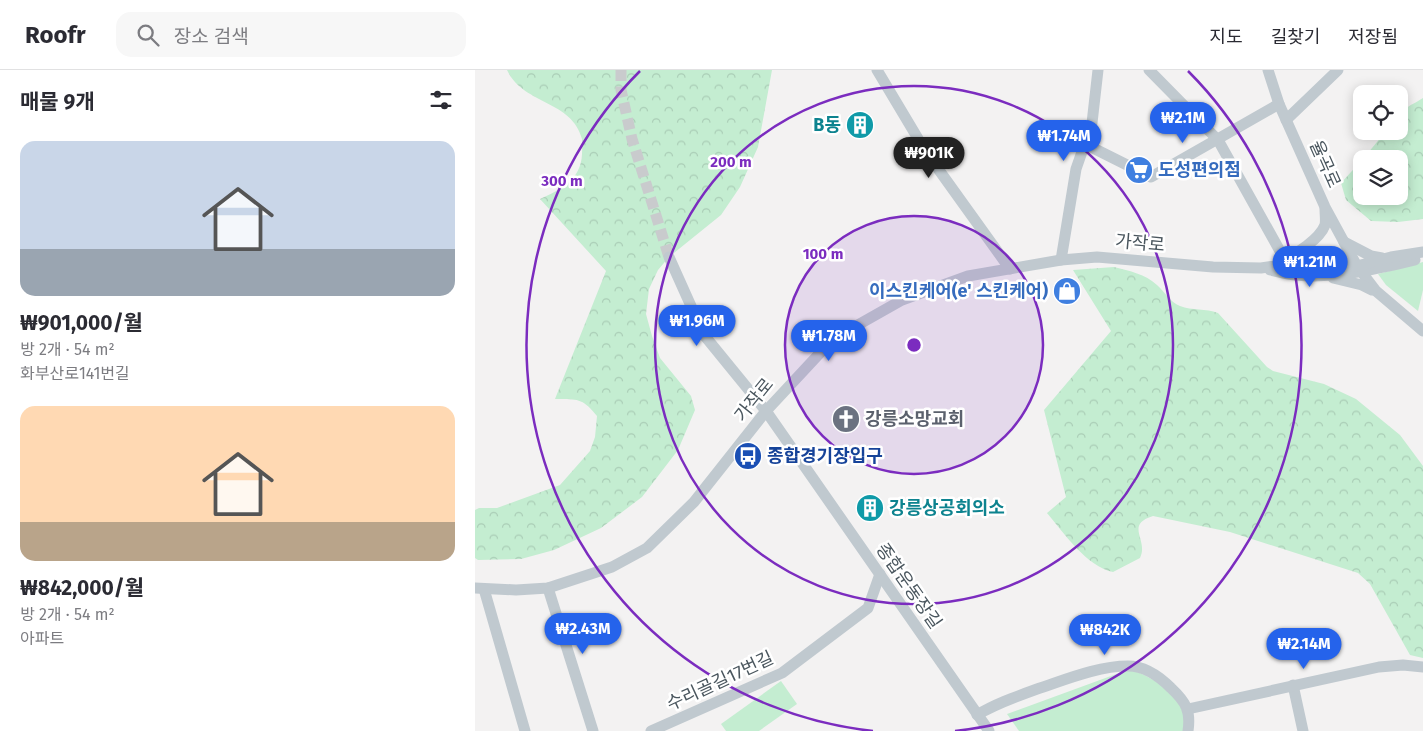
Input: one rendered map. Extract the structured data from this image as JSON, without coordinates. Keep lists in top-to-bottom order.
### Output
{
  "streets": {
    "street": [
      "율곡로",
      "가작로",
      "종합운동장길",
      "수리골길17번길"
    ]
  },
  "crossings": [
    ["율곡로", "가작로"],
    ["가작로", "종합운동장길"],
    ["종합운동장길", "수리골길17번길"]
  ],
  "places": {
    "building": ["B동", "강릉상공회의소"],
    "supermarket": ["도성편의점"],
    "shop": ["이스킨케어(e' 스킨케어)"],
    "church": ["강릉소망교회"],
    "bus stop": ["종합경기장입구"]
  },
  "page": {
    "header": "Roofr",
    "search": "장소 검색",
    "nav": ["지도", "길찾기", "저장됨"],
    "heading": "매물 9개",
    "price": [
      "₩2.1M",
      "₩1.74M",
      "₩901K",
      "₩1.21M",
      "₩1.96M",
      "₩1.78M",
      "₩2.43M",
      "₩842K",
      "₩2.14M"
    ],
    "list": [
      {
        "name": "₩901,000/월",
        "note": "방 2개 · 54 m² · 화부산로141번길"
      },
      {
        "name": "₩842,000/월",
        "note": "방 2개 · 54 m² · 아파트"
      }
    ]
  },
  "rings": ["200 m", "300 m", "100 m"]
}
